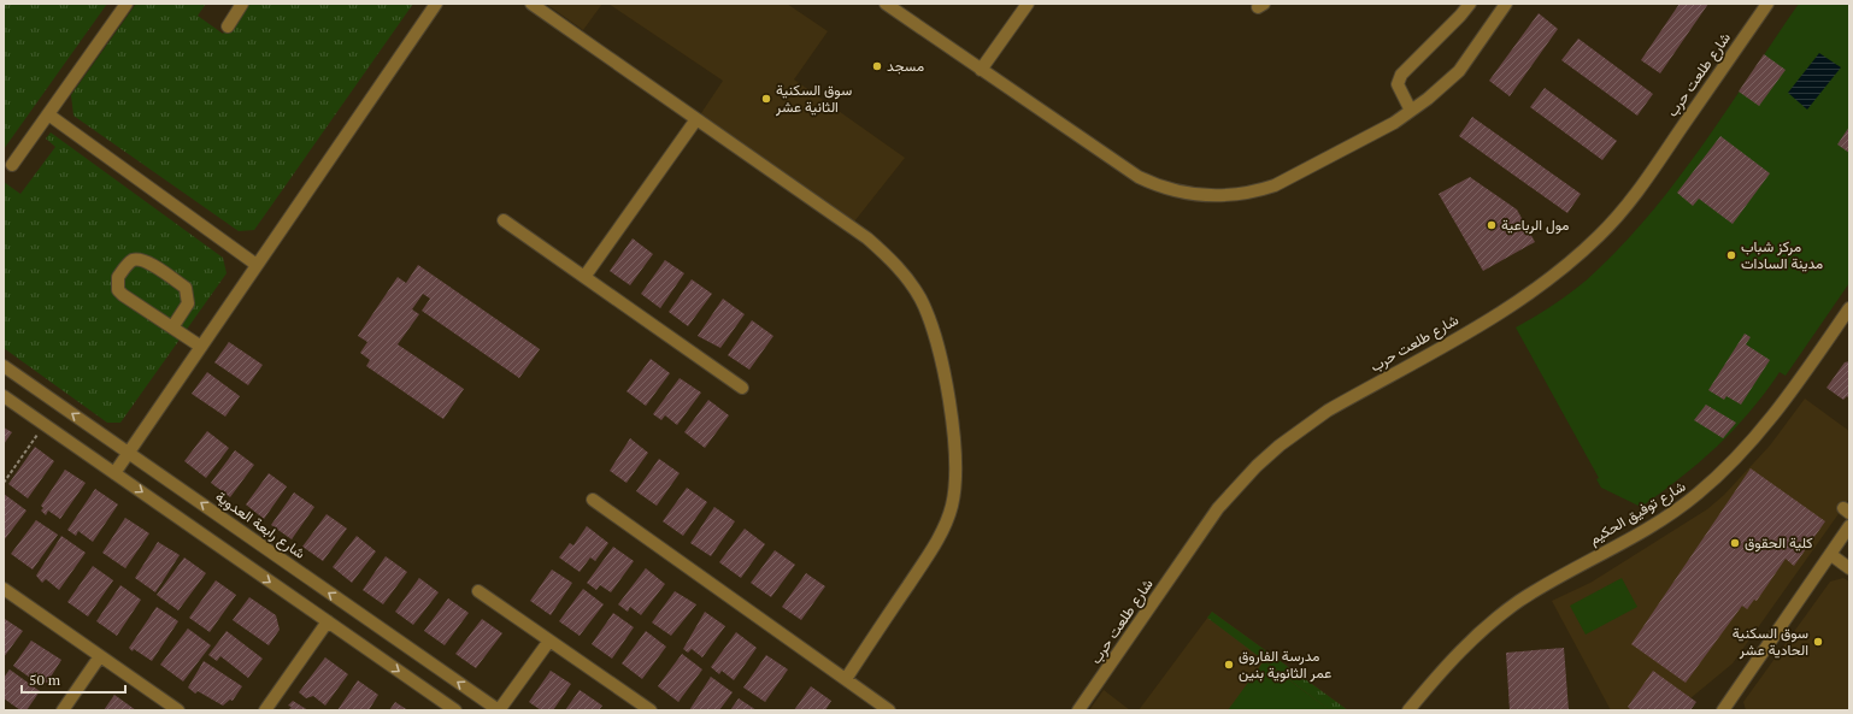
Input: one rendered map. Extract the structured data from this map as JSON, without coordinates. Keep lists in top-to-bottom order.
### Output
{
  "streets": {
    "street": ["شارع طلعت حرب", "شارع توفيق الحكيم", "شارع رابعة العدوية"]
  },
  "places": [
    "مسجد",
    "سوق السكنية الثانية عشر",
    "مول الرباعية",
    "مركز شباب مدينة السادات",
    "كلية الحقوق",
    "سوق السكنية الحادية عشر",
    "مدرسة الفاروق عمر الثانوية بنين"
  ],
  "scale_bar": "50 m"
}
